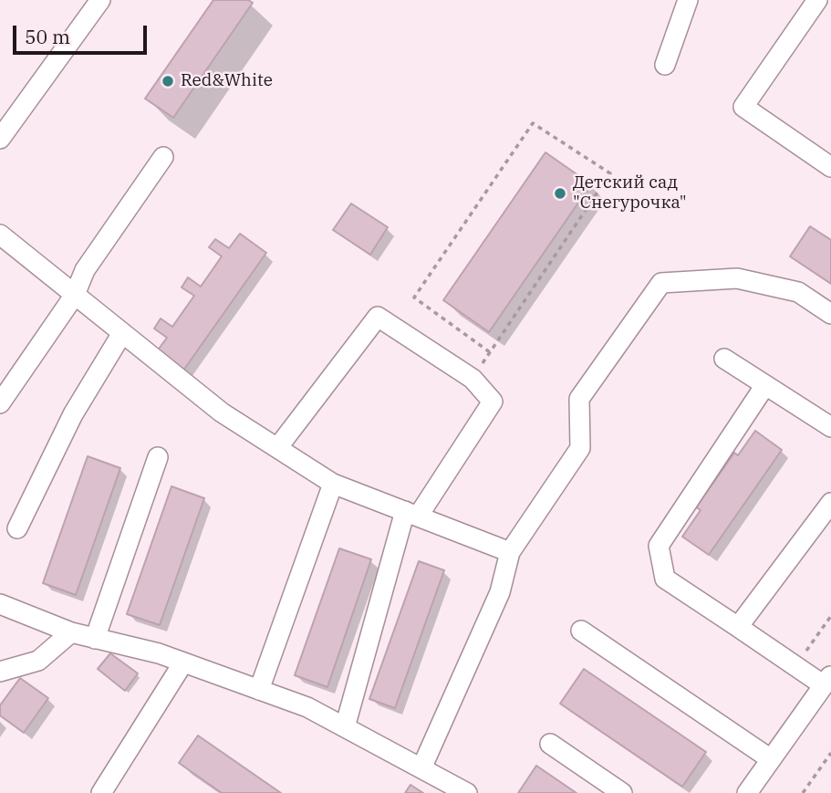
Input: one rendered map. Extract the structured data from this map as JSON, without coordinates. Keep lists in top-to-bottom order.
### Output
{
  "places": ["Red&White", "Детский сад \"Снегурочка\""],
  "scale_bar": "50 m"
}
